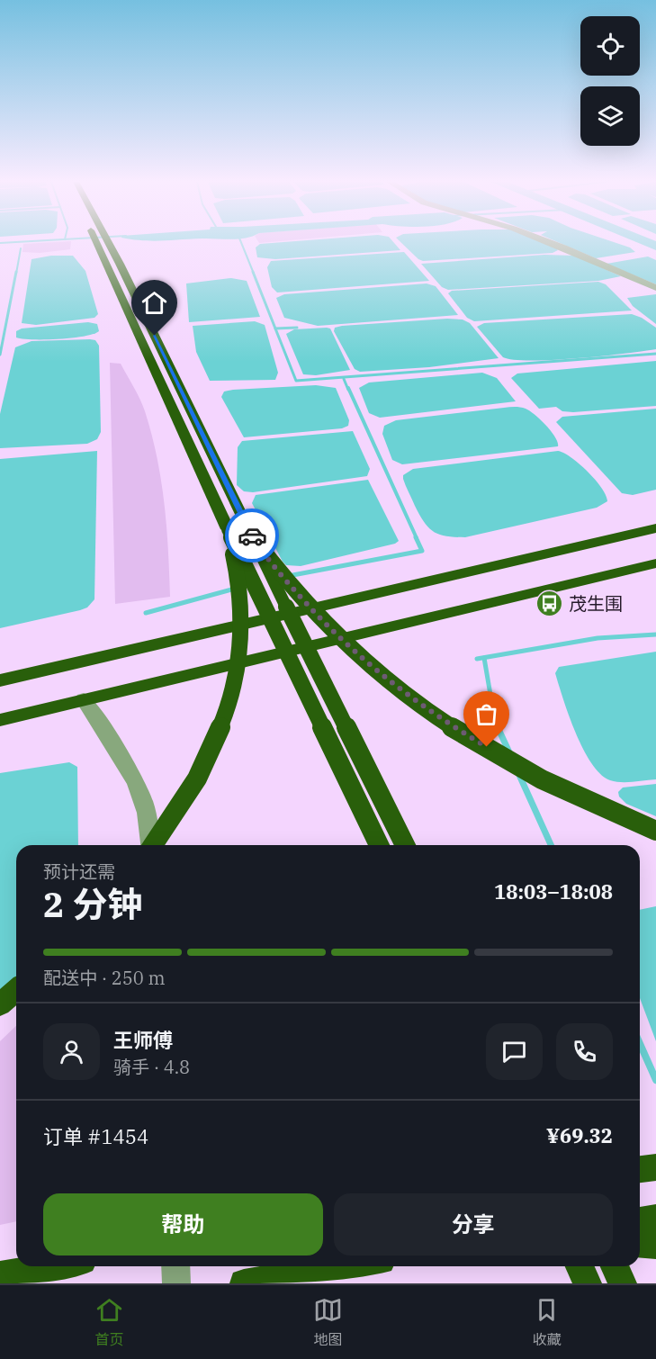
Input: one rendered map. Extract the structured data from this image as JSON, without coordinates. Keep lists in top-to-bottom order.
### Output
{
  "places": {
    "bus stop": ["茂生围"]
  },
  "page": {
    "heading": ["2 分钟", "预计还需", "18:03–18:08"],
    "panel": [
      "王师傅",
      "骑手 · 4.8",
      "订单 #1454",
      "¥69.32"
    ],
    "bar": "配送中 · 250 m",
    "buttons": ["帮助", "分享"],
    "tabs": ["首页", "地图", "收藏"]
  }
}
